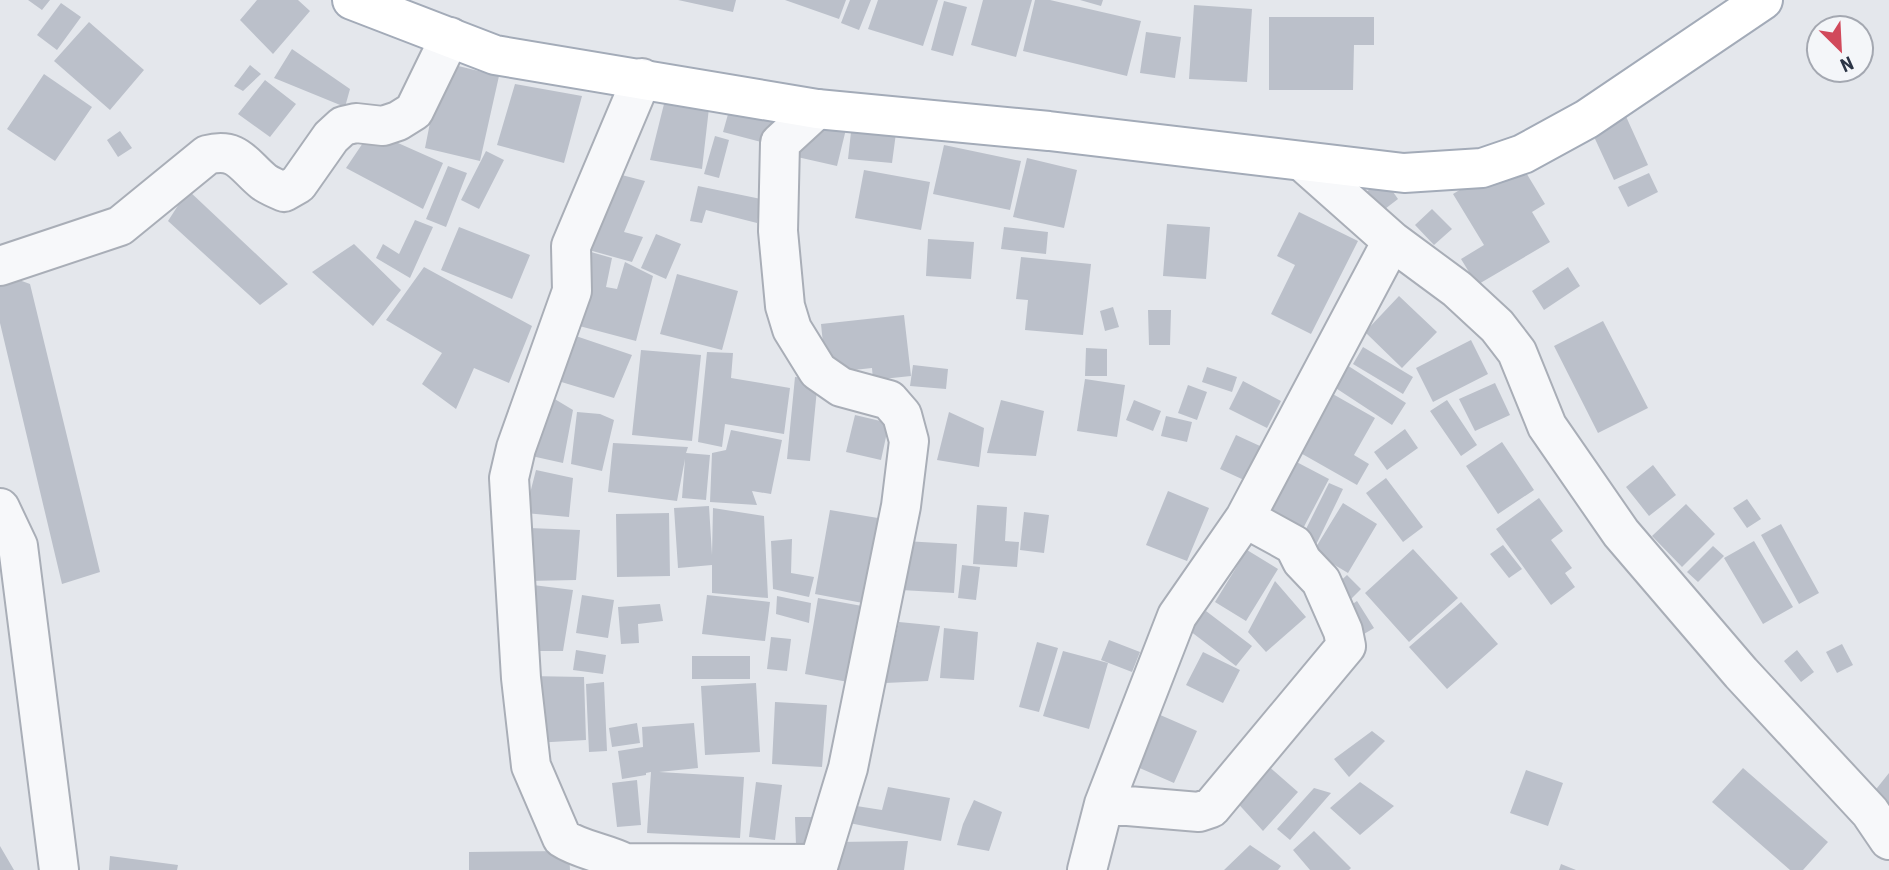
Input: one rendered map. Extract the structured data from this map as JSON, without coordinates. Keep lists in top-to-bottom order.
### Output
{
  "north": "bottom right"
}
